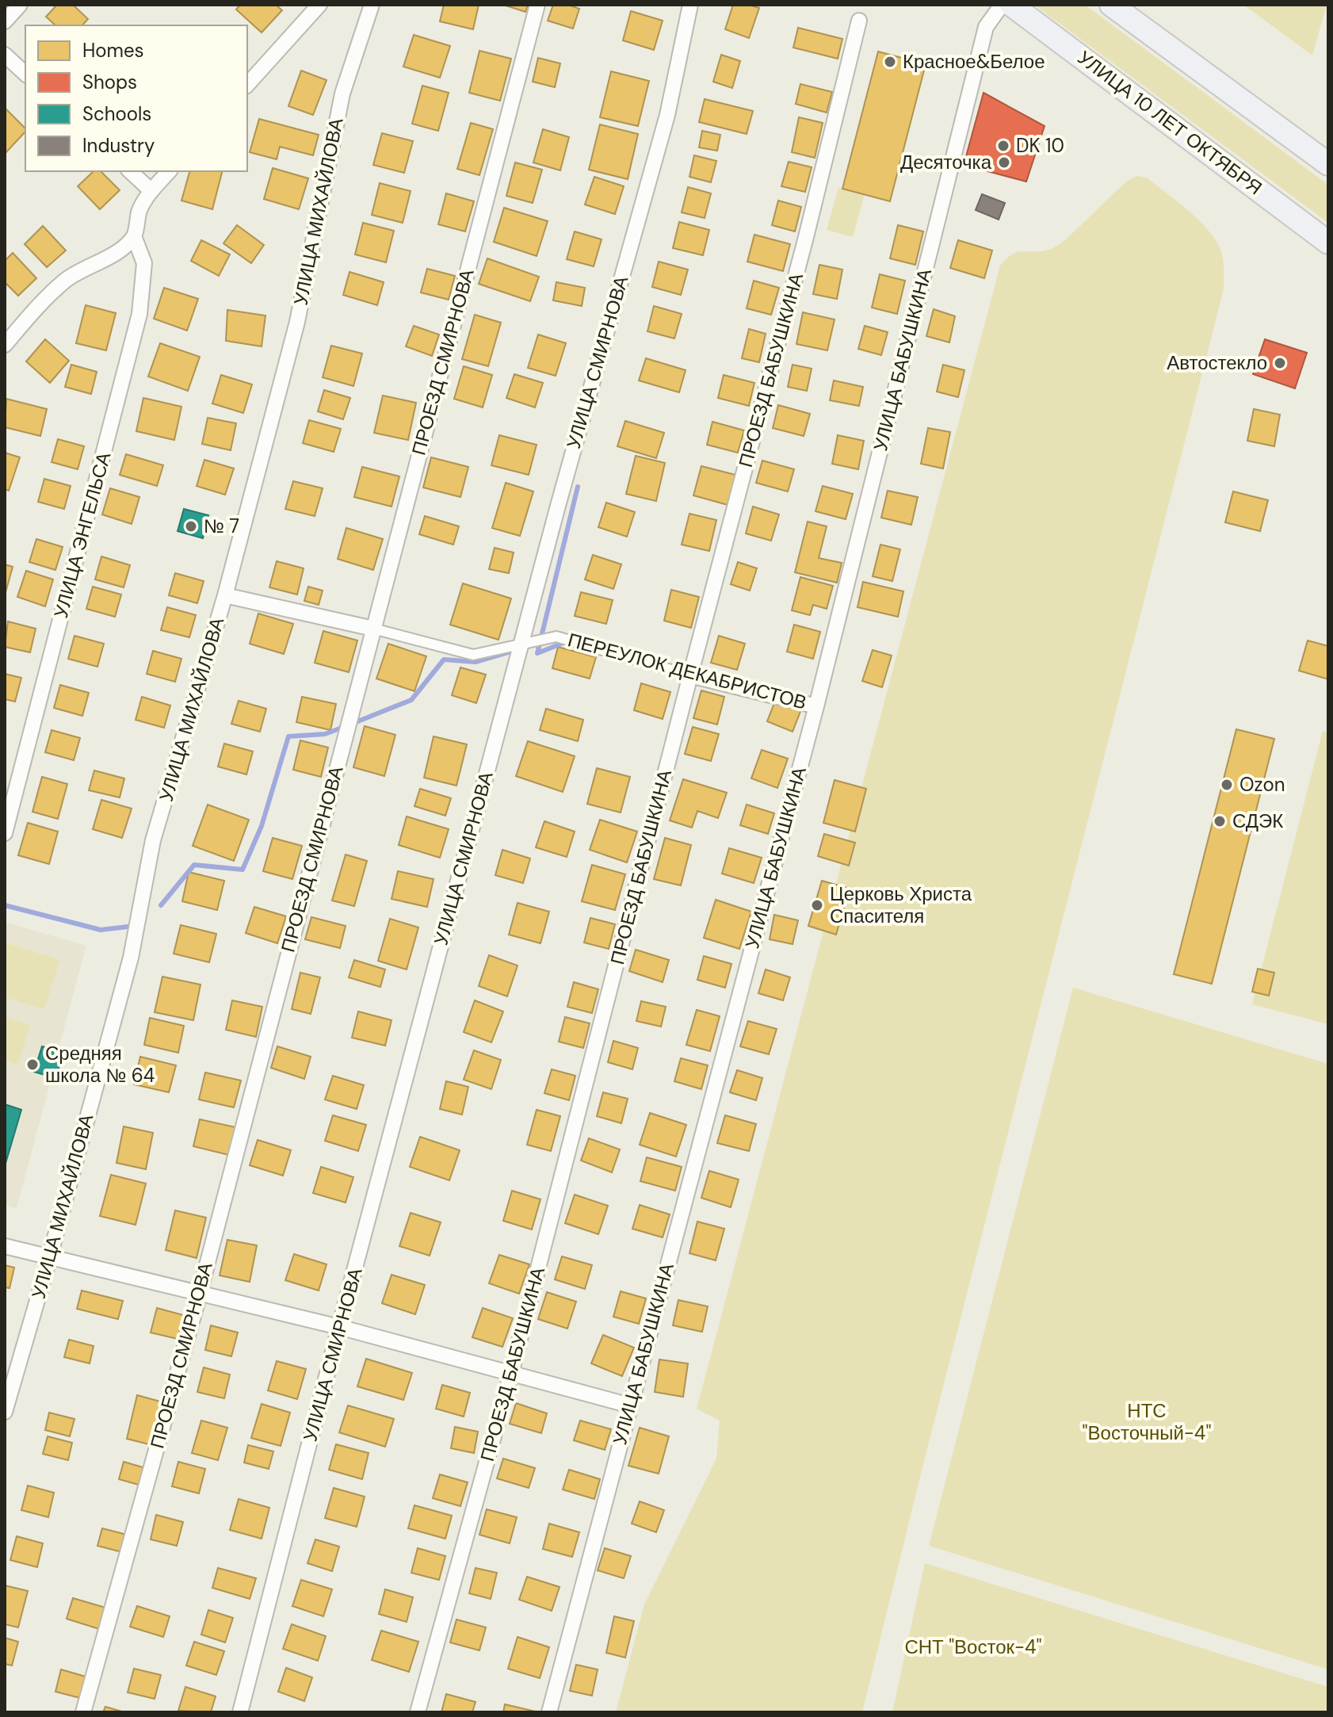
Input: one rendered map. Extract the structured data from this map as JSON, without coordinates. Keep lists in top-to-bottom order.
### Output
{
  "streets": {
    "main road": ["УЛИЦА 10 ЛЕТ ОКТЯБРЯ"],
    "street": [
      "УЛИЦА МИХАЙЛОВА",
      "УЛИЦА БАБУШКИНА",
      "ПРОЕЗД СМИРНОВА",
      "УЛИЦА СМИРНОВА",
      "ПРОЕЗД БАБУШКИНА",
      "УЛИЦА ЭНГЕЛЬСА",
      "ПЕРЕУЛОК ДЕКАБРИСТОВ"
    ]
  },
  "crossings": [
    ["УЛИЦА МИХАЙЛОВА", "ПЕРЕУЛОК ДЕКАБРИСТОВ"],
    ["УЛИЦА БАБУШКИНА", "ПЕРЕУЛОК ДЕКАБРИСТОВ"],
    ["ПРОЕЗД СМИРНОВА", "ПЕРЕУЛОК ДЕКАБРИСТОВ"],
    ["УЛИЦА СМИРНОВА", "ПЕРЕУЛОК ДЕКАБРИСТОВ"],
    ["ПРОЕЗД БАБУШКИНА", "ПЕРЕУЛОК ДЕКАБРИСТОВ"]
  ],
  "parks": ["НТС \"Восточный-4\"", "СНТ \"Восток-4\""],
  "places": [
    "Красное&Белое",
    "DK 10",
    "Десяточка",
    "Автостекло",
    "№ 7",
    "Ozon",
    "СДЭК",
    "Церковь Христа Спасителя",
    "Средняя школа № 64"
  ],
  "legend": [
    "Homes",
    "Shops",
    "Schools",
    "Industry"
  ]
}
